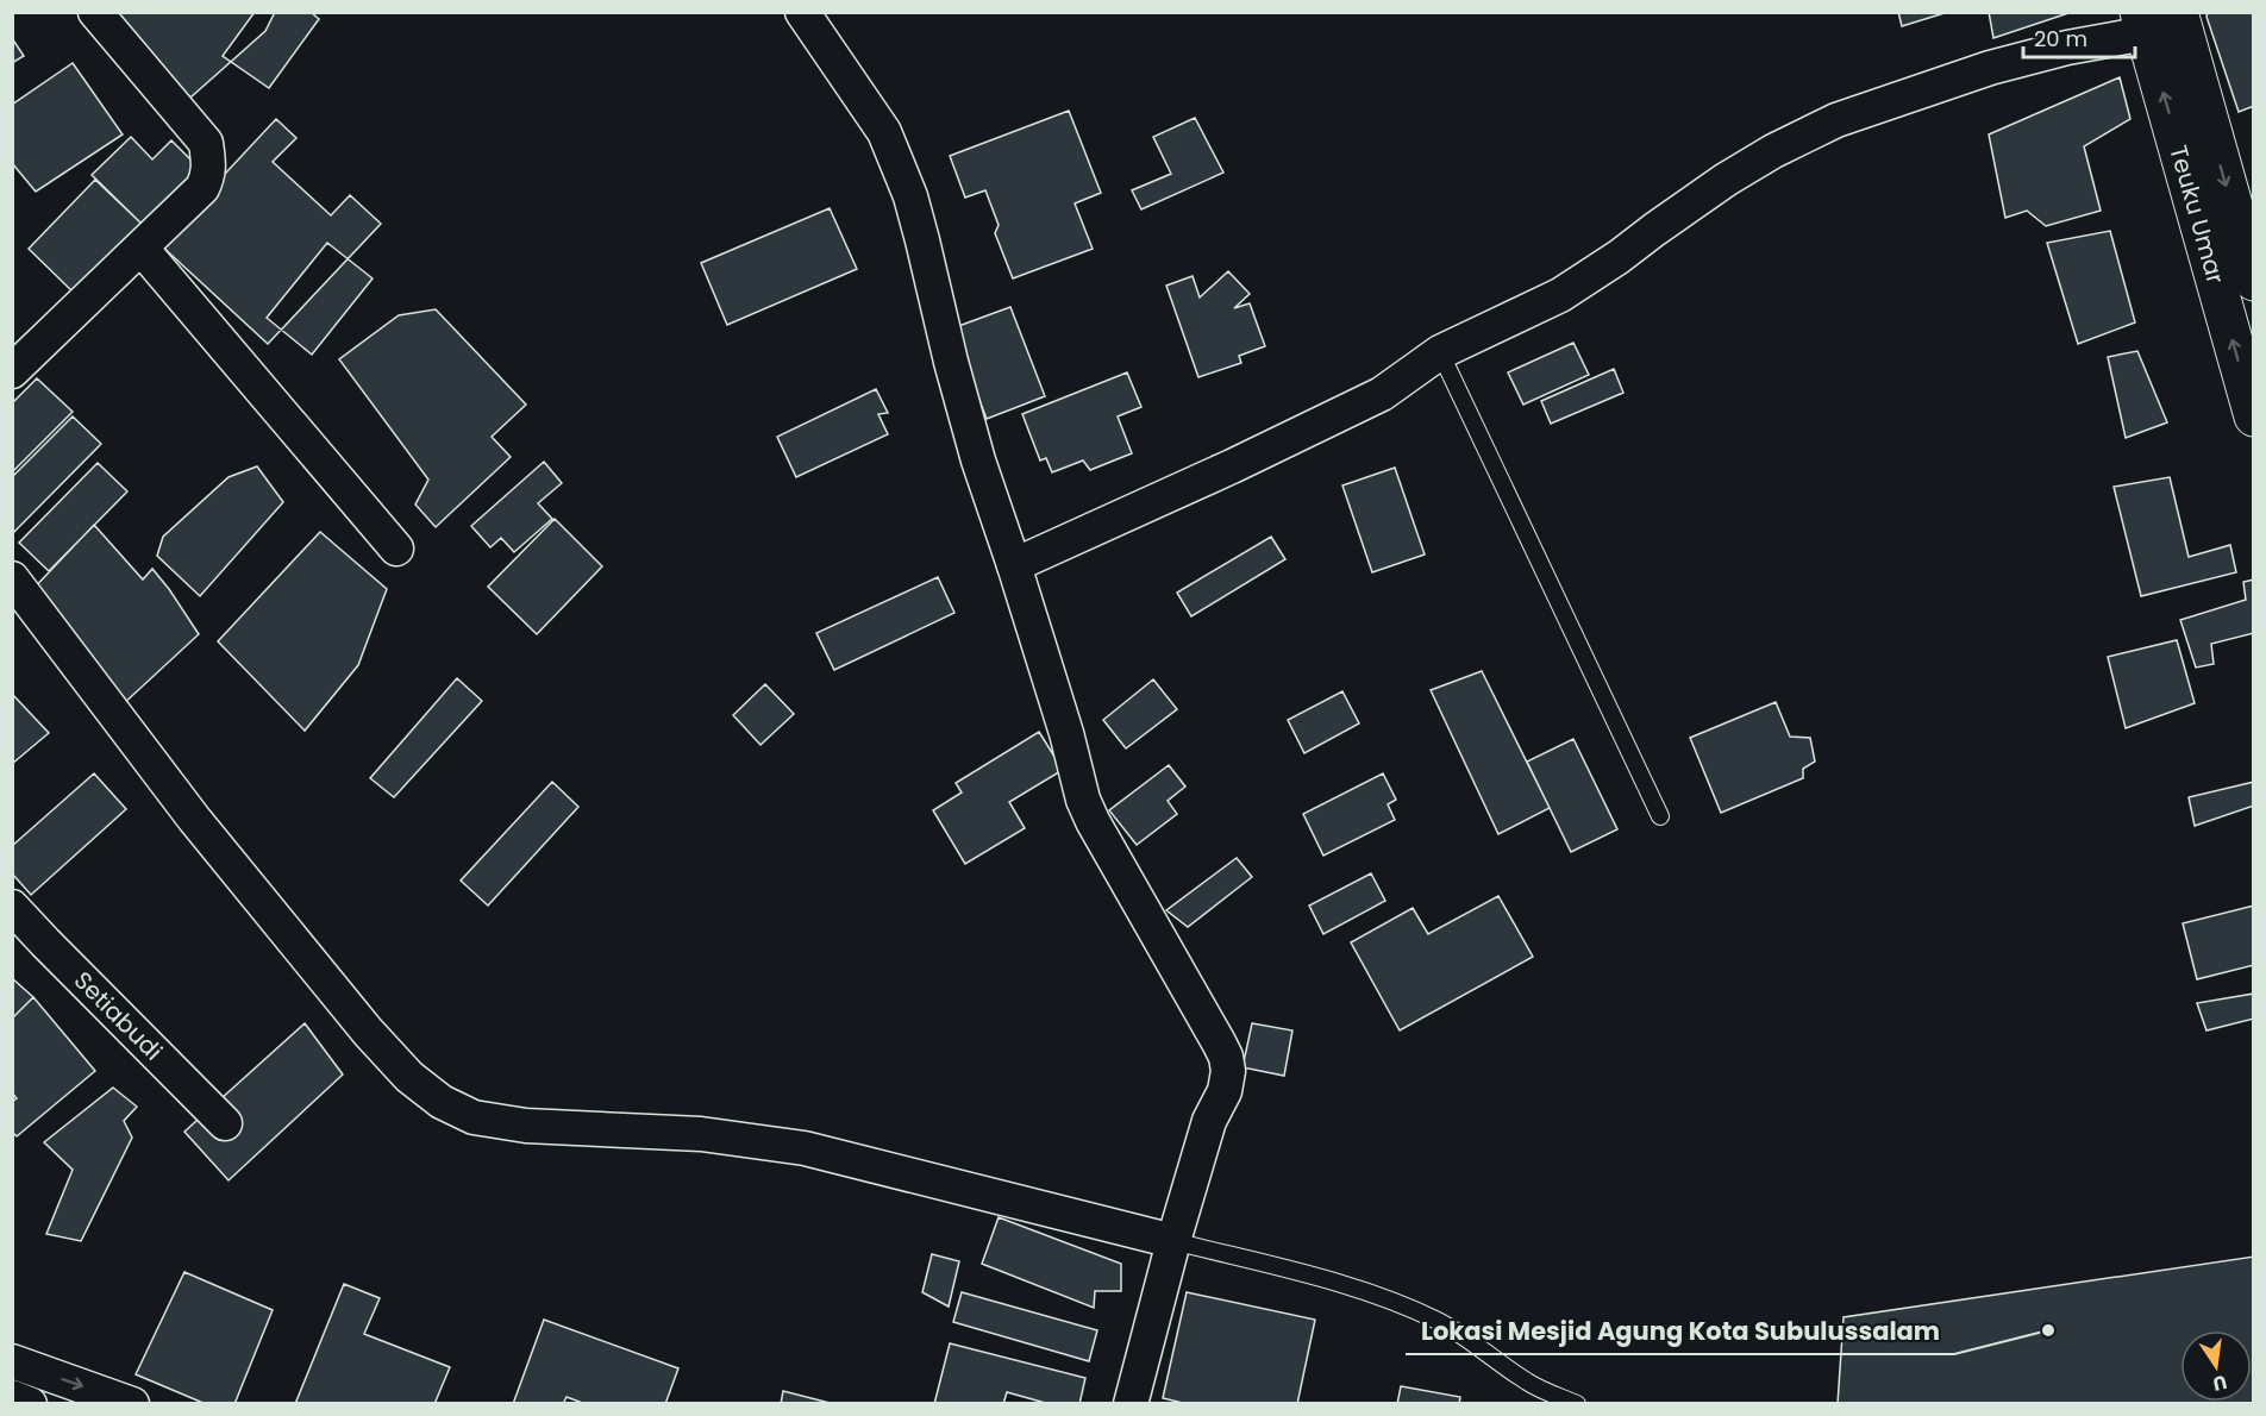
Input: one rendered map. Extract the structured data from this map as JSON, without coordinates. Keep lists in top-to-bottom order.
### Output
{
  "streets": {
    "highway": ["Teuku Umar"],
    "street": ["Setiabudi"]
  },
  "places": ["Lokasi Mesjid Agung Kota Subulussalam"],
  "scale_bar": "20 m",
  "north": "bottom"
}
